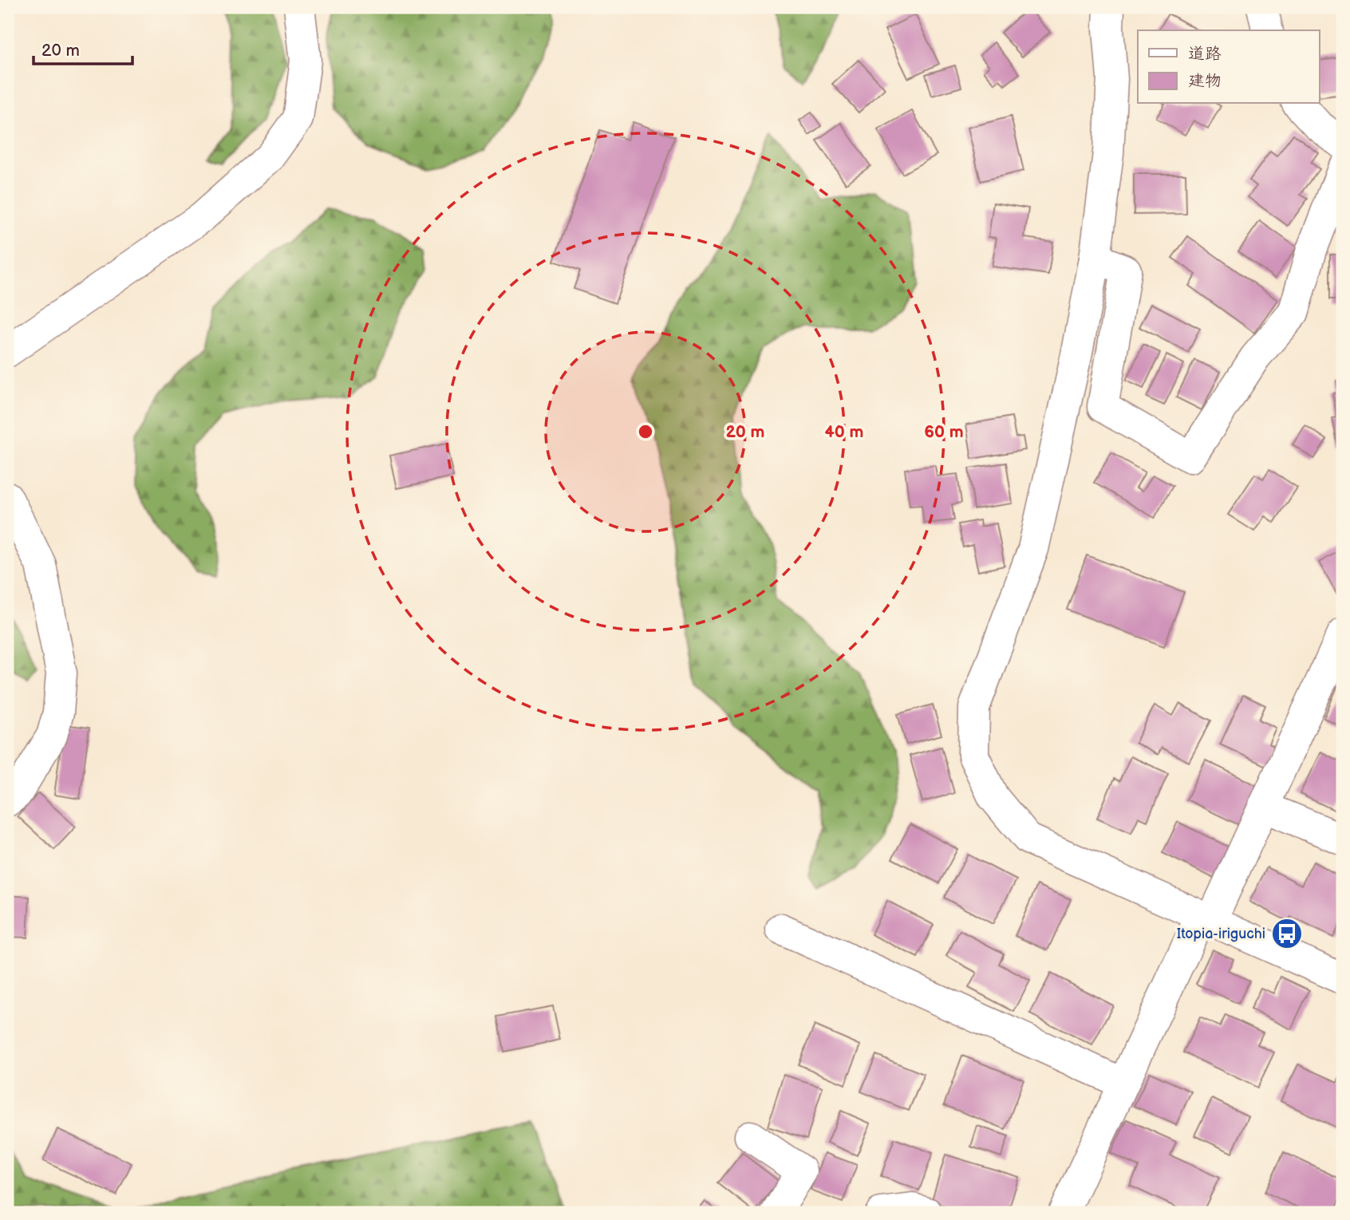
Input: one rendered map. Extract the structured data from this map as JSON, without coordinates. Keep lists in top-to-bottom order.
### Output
{
  "places": {
    "bus stop": ["Itopia-iriguchi"]
  },
  "legend": ["道路", "建物"],
  "scale_bar": "20 m",
  "rings": ["20 m", "40 m", "60 m"]
}
